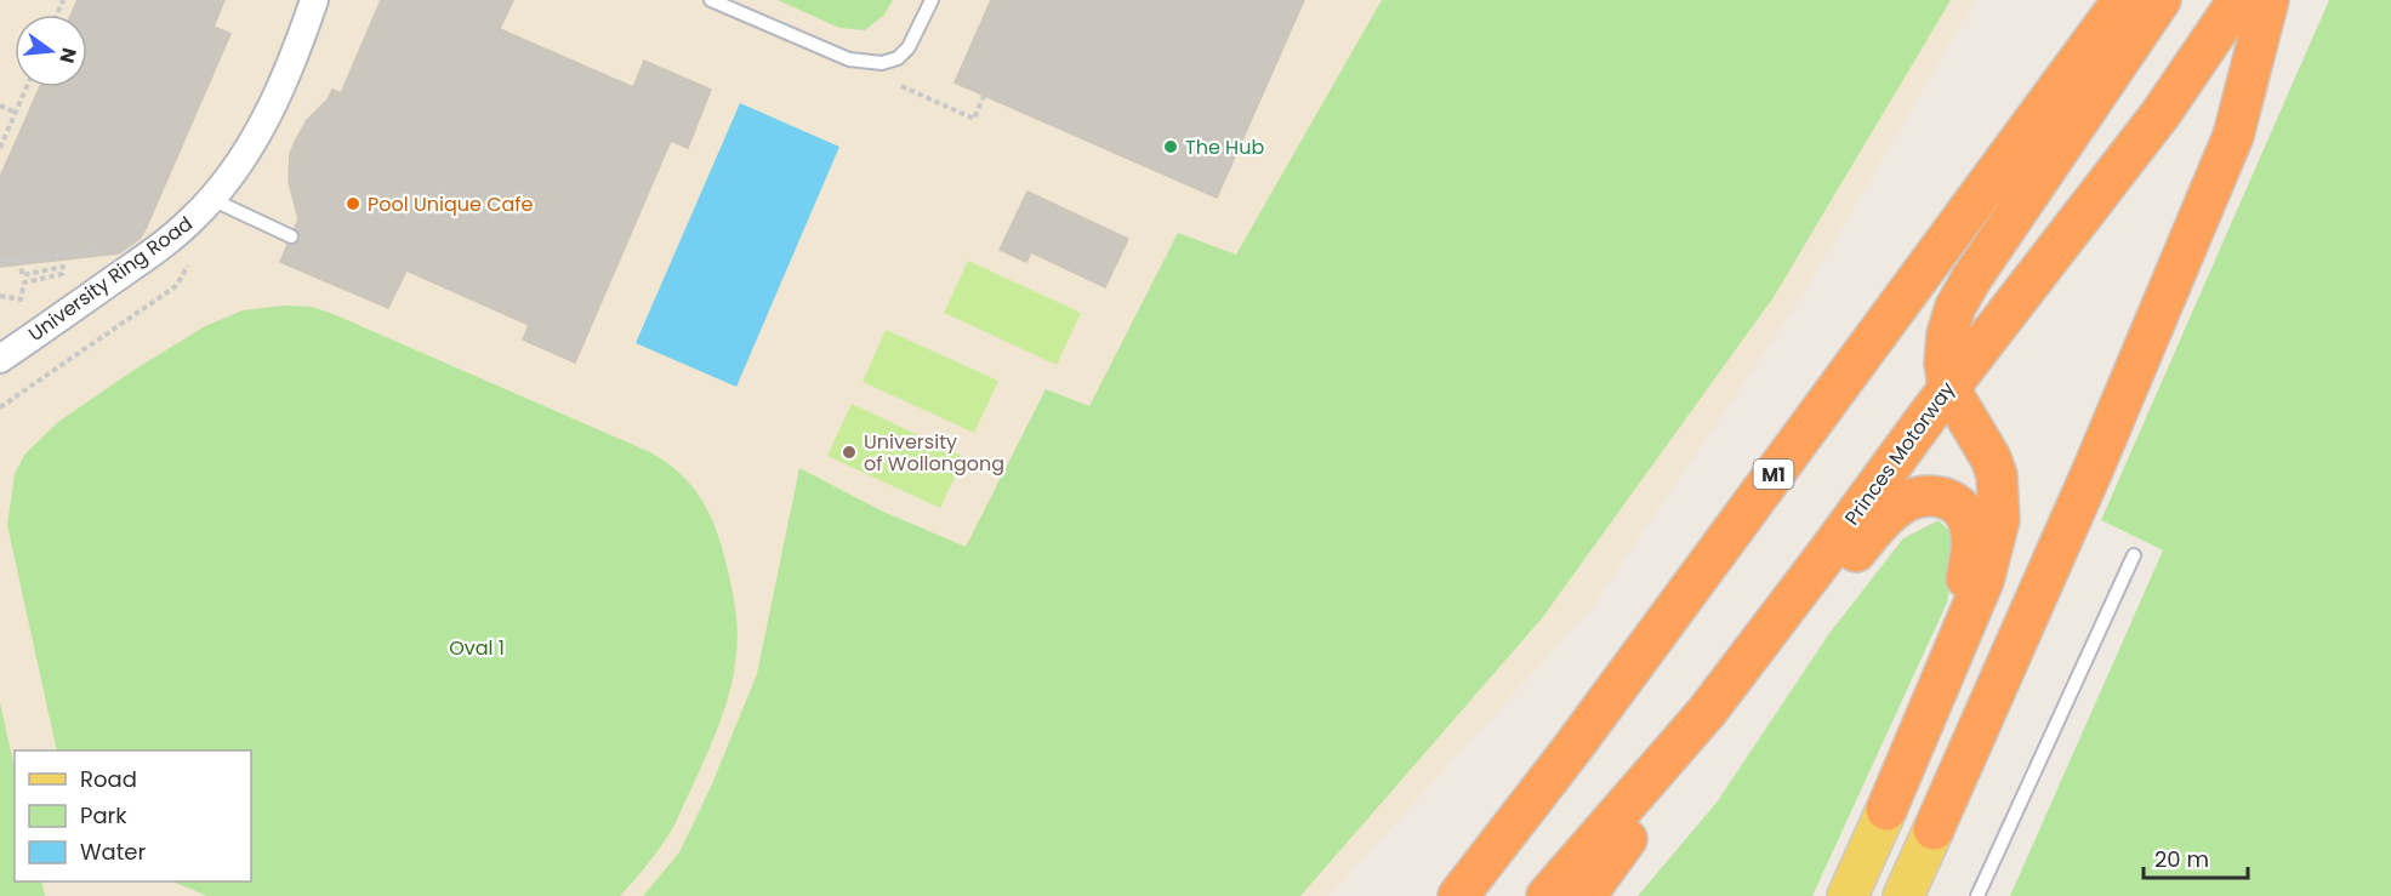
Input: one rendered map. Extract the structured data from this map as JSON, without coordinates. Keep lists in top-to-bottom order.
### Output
{
  "streets": {
    "highway": ["Princes Motorway", "M1"],
    "street": ["University Ring Road"]
  },
  "parks": ["Oval 1"],
  "places": ["The Hub", "Pool Unique Cafe", "University of Wollongong"],
  "legend": ["Road", "Park", "Water"],
  "scale_bar": "20 m",
  "north": "right"
}
